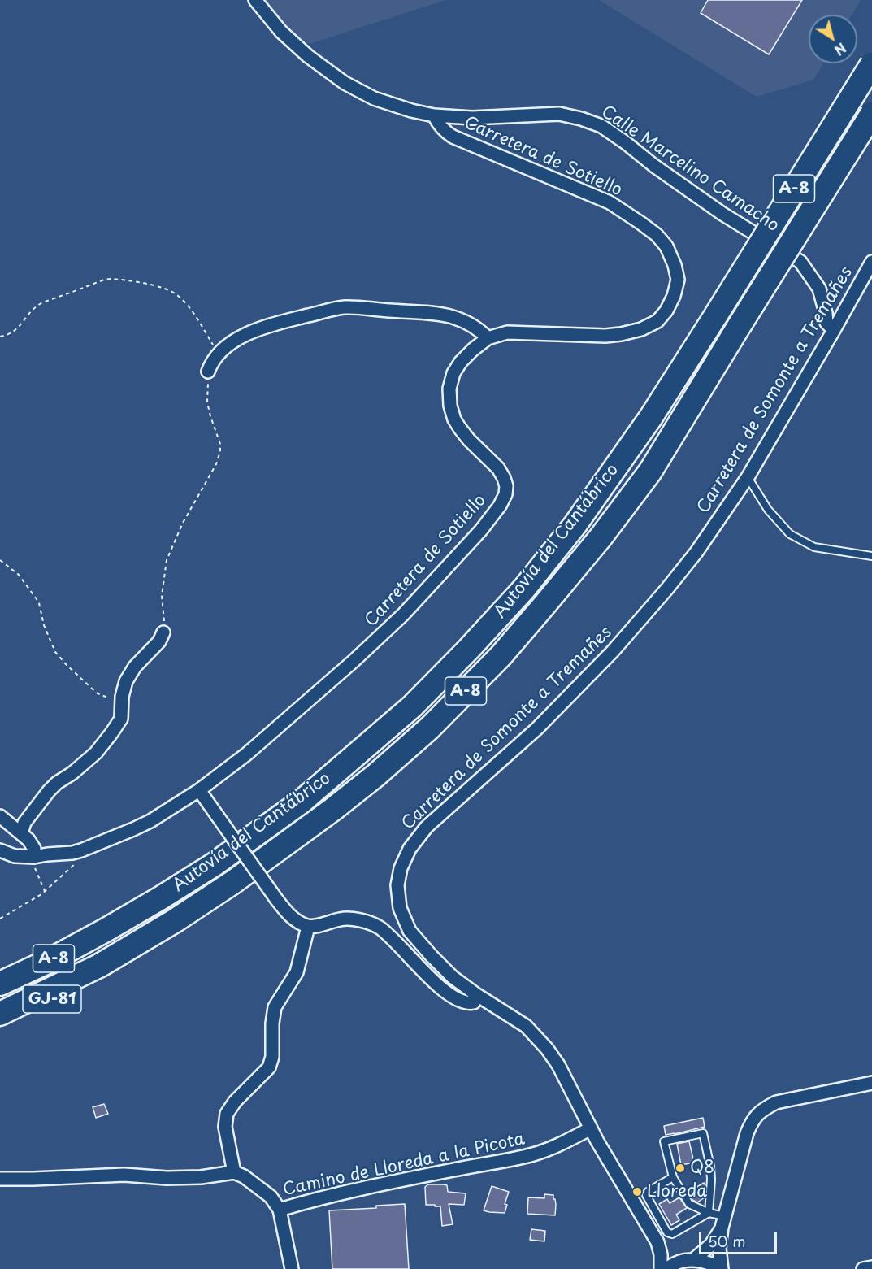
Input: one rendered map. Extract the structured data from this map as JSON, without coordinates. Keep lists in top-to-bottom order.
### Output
{
  "streets": {
    "highway": ["A-8", "Autovía del Cantábrico", "GJ-81"],
    "street": [
      "Carretera de Sotiello",
      "Calle Marcelino Camacho",
      "Carretera de Somonte a Tremañes",
      "Camino de Lloreda a la Picota"
    ]
  },
  "crossings": [
    ["Carretera de Sotiello", "Calle Marcelino Camacho"],
    ["Calle Marcelino Camacho", "Carretera de Somonte a Tremañes"],
    ["Carretera de Somonte a Tremañes", "Camino de Lloreda a la Picota"],
    ["Autovía del Cantábrico", "GJ-81"]
  ],
  "places": ["Q8", "Lloreda"],
  "scale_bar": "50 m",
  "north": "bottom right"
}
